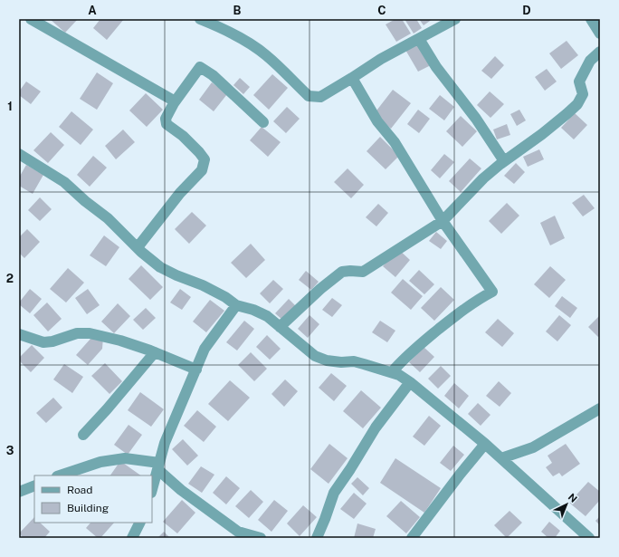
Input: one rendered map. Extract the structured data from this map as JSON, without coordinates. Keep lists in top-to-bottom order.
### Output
{
  "legend": ["Road", "Building"],
  "north": "top right",
  "grid": {
    "columns": [
      "A",
      "B",
      "C",
      "D"
    ],
    "rows": ["1", "2", "3"]
  }
}
